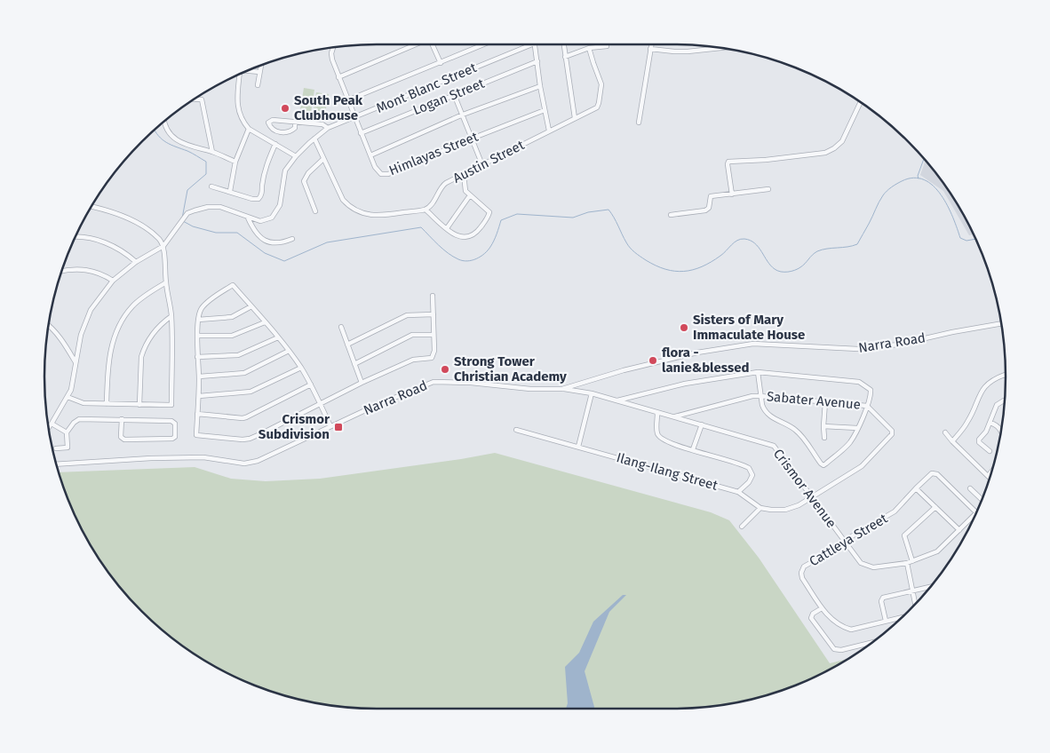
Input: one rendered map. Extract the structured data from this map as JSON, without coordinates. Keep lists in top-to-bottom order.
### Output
{
  "streets": {
    "street": [
      "Mont Blanc Street",
      "Logan Street",
      "Himlayas Street",
      "Austin Street",
      "Narra Road",
      "Sabater Avenue",
      "Ilang-Ilang Street",
      "Crismor Avenue",
      "Cattleya Street"
    ]
  },
  "crossings": [
    ["Mont Blanc Street", "Himlayas Street"],
    ["Logan Street", "Himlayas Street"],
    ["Narra Road", "Crismor Avenue"],
    ["Sabater Avenue", "Crismor Avenue"],
    ["Crismor Avenue", "Cattleya Street"]
  ],
  "places": {
    "other": [
      "South Peak Clubhouse",
      "Sisters of Mary Immaculate House",
      "flora - lanie&blessed",
      "Strong Tower Christian Academy"
    ],
    "transit": ["Crismor Subdivision"]
  }
}
